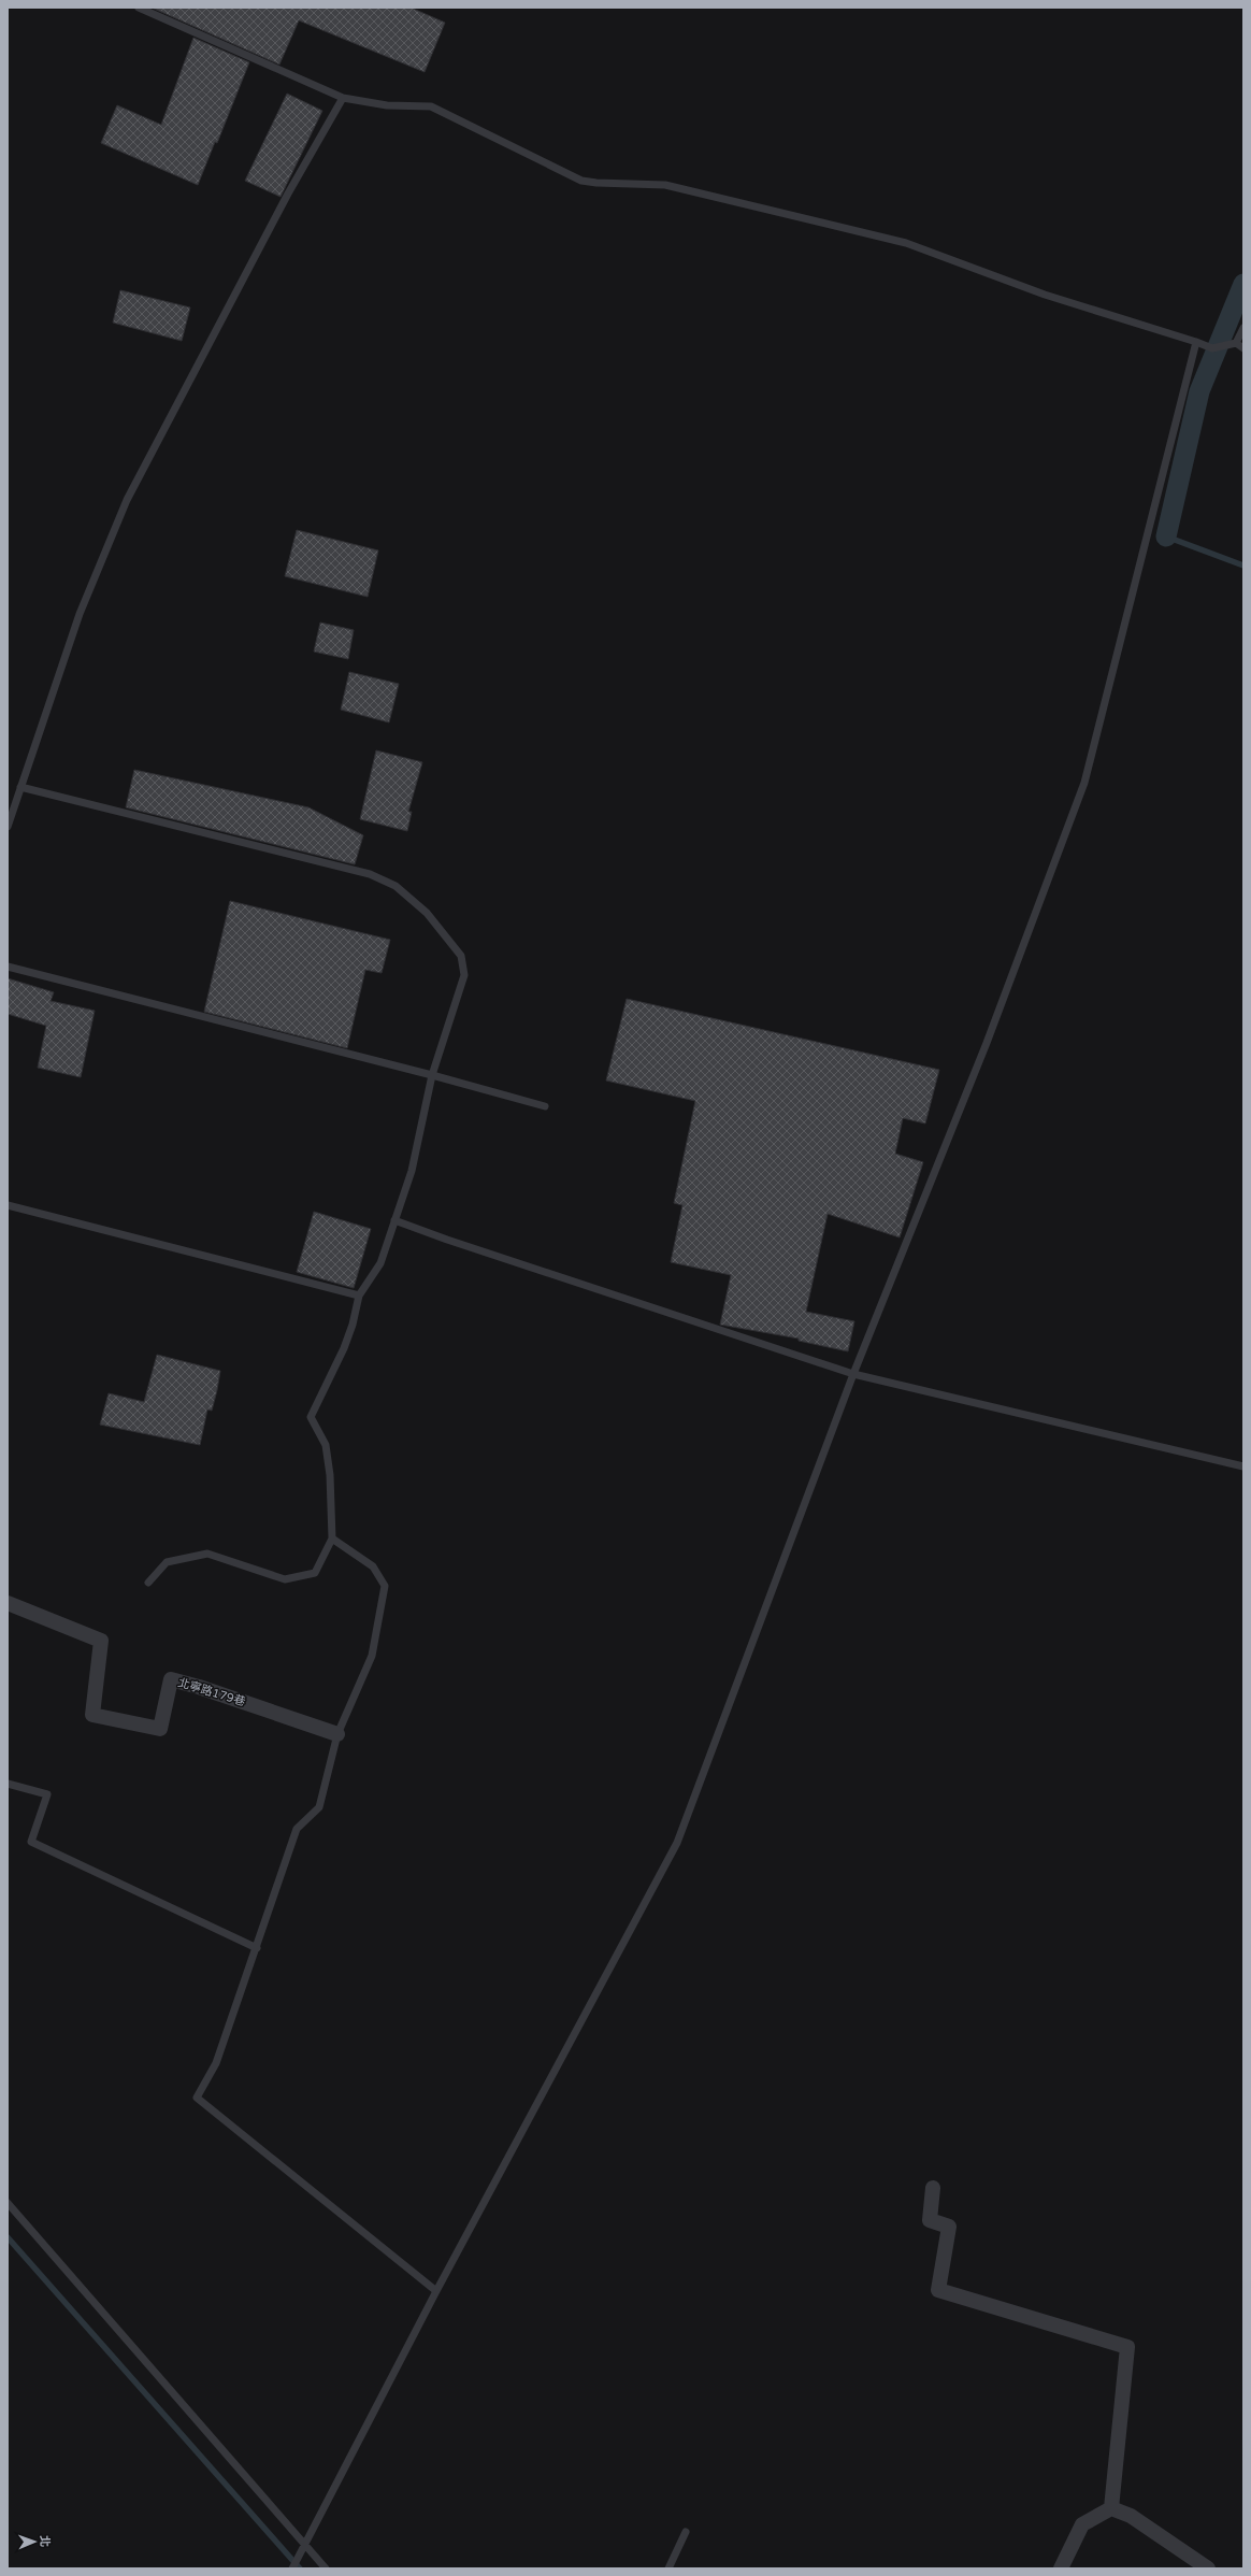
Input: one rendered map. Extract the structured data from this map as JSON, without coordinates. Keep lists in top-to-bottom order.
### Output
{
  "streets": {
    "street": ["北寧路179巷"]
  },
  "north": "right"
}
